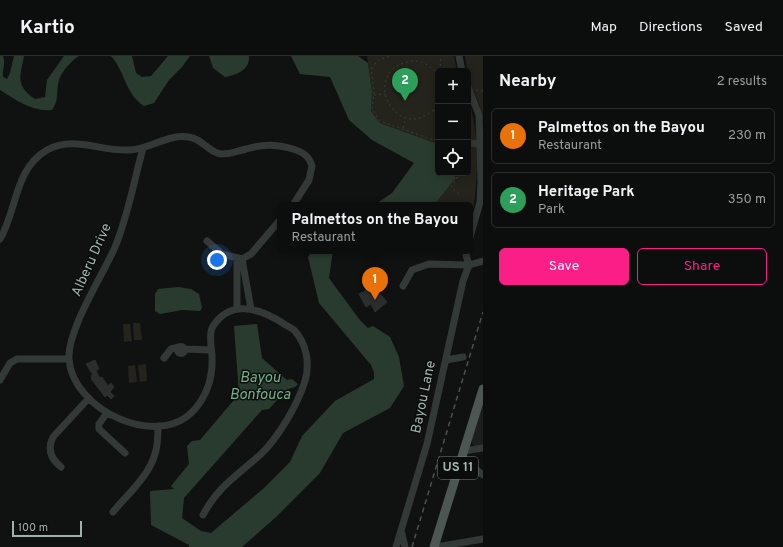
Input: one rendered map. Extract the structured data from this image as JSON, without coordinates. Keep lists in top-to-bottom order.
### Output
{
  "streets": {
    "main road": ["US 11"],
    "street": ["Alberu Drive", "Bayou Lane"]
  },
  "water": ["Bayou Bonfouca"],
  "scale_bar": "100 m",
  "page": {
    "header": "Kartio",
    "nav": ["Map", "Directions", "Saved"],
    "heading": ["Nearby", "2 results"],
    "map_buttons": ["+", "−"],
    "pins": ["2", "1"],
    "list": [
      {
        "mark": "1",
        "name": "Palmettos on the Bayou",
        "note": "Restaurant",
        "value": "230 m"
      },
      {
        "mark": "2",
        "name": "Heritage Park",
        "note": "Park",
        "value": "350 m"
      }
    ],
    "popup": ["Palmettos on the Bayou", "Restaurant"],
    "buttons": ["Save", "Share"],
    "scale": "100 m"
  }
}
